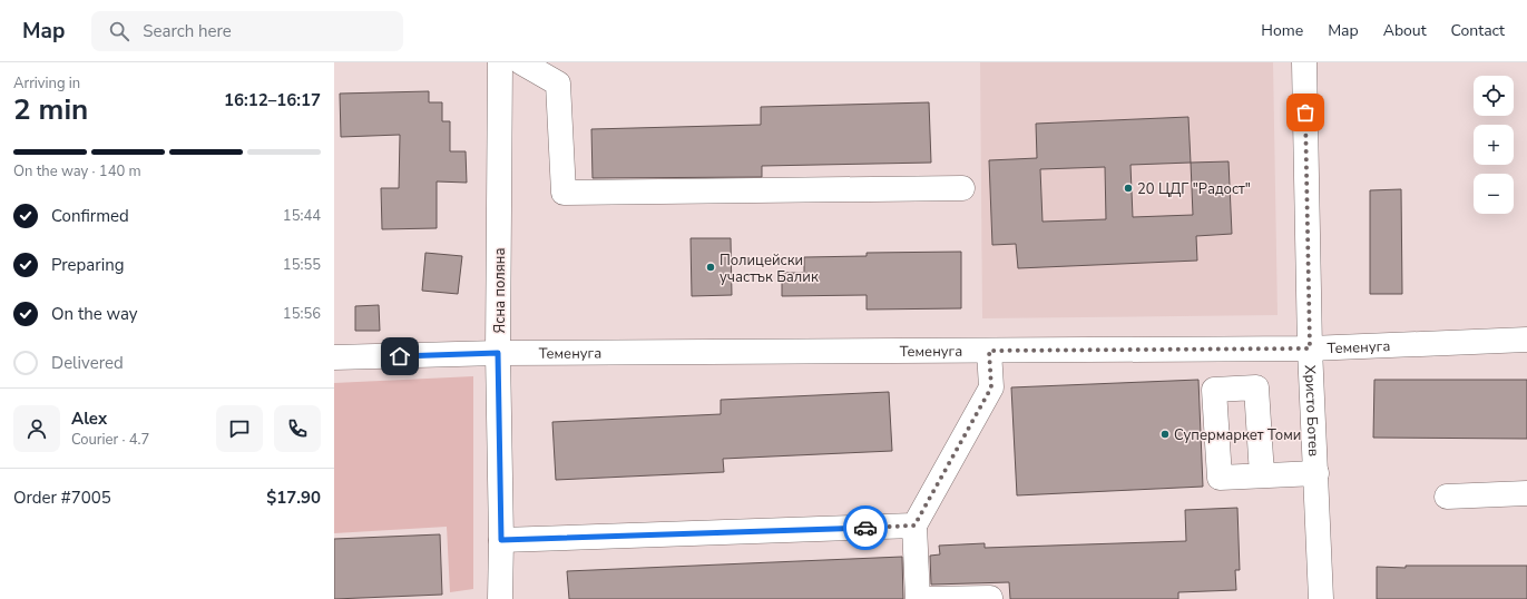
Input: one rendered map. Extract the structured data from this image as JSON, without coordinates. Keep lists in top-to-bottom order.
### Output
{
  "streets": {
    "street": ["Ясна поляна", "Теменуга", "Христо Ботев"]
  },
  "crossings": [
    ["Ясна поляна", "Теменуга"],
    ["Теменуга", "Христо Ботев"]
  ],
  "places": ["20 ЦДГ \"Радост\"", "Полицейски участък Балик", "Супермаркет Томи"],
  "page": {
    "header": "Map",
    "search": "Search here",
    "nav": [
      "Home",
      "Map",
      "About",
      "Contact"
    ],
    "heading": ["2 min", "Arriving in", "16:12–16:17"],
    "panel": [
      "Alex",
      "Courier · 4.7",
      "Order #7005",
      "$17.90"
    ],
    "map_buttons": ["+", "−"],
    "bar": "On the way · 140 m",
    "list": [
      ["Confirmed", "15:44"],
      ["Preparing", "15:55"],
      ["On the way", "15:56"],
      "Delivered"
    ]
  }
}
